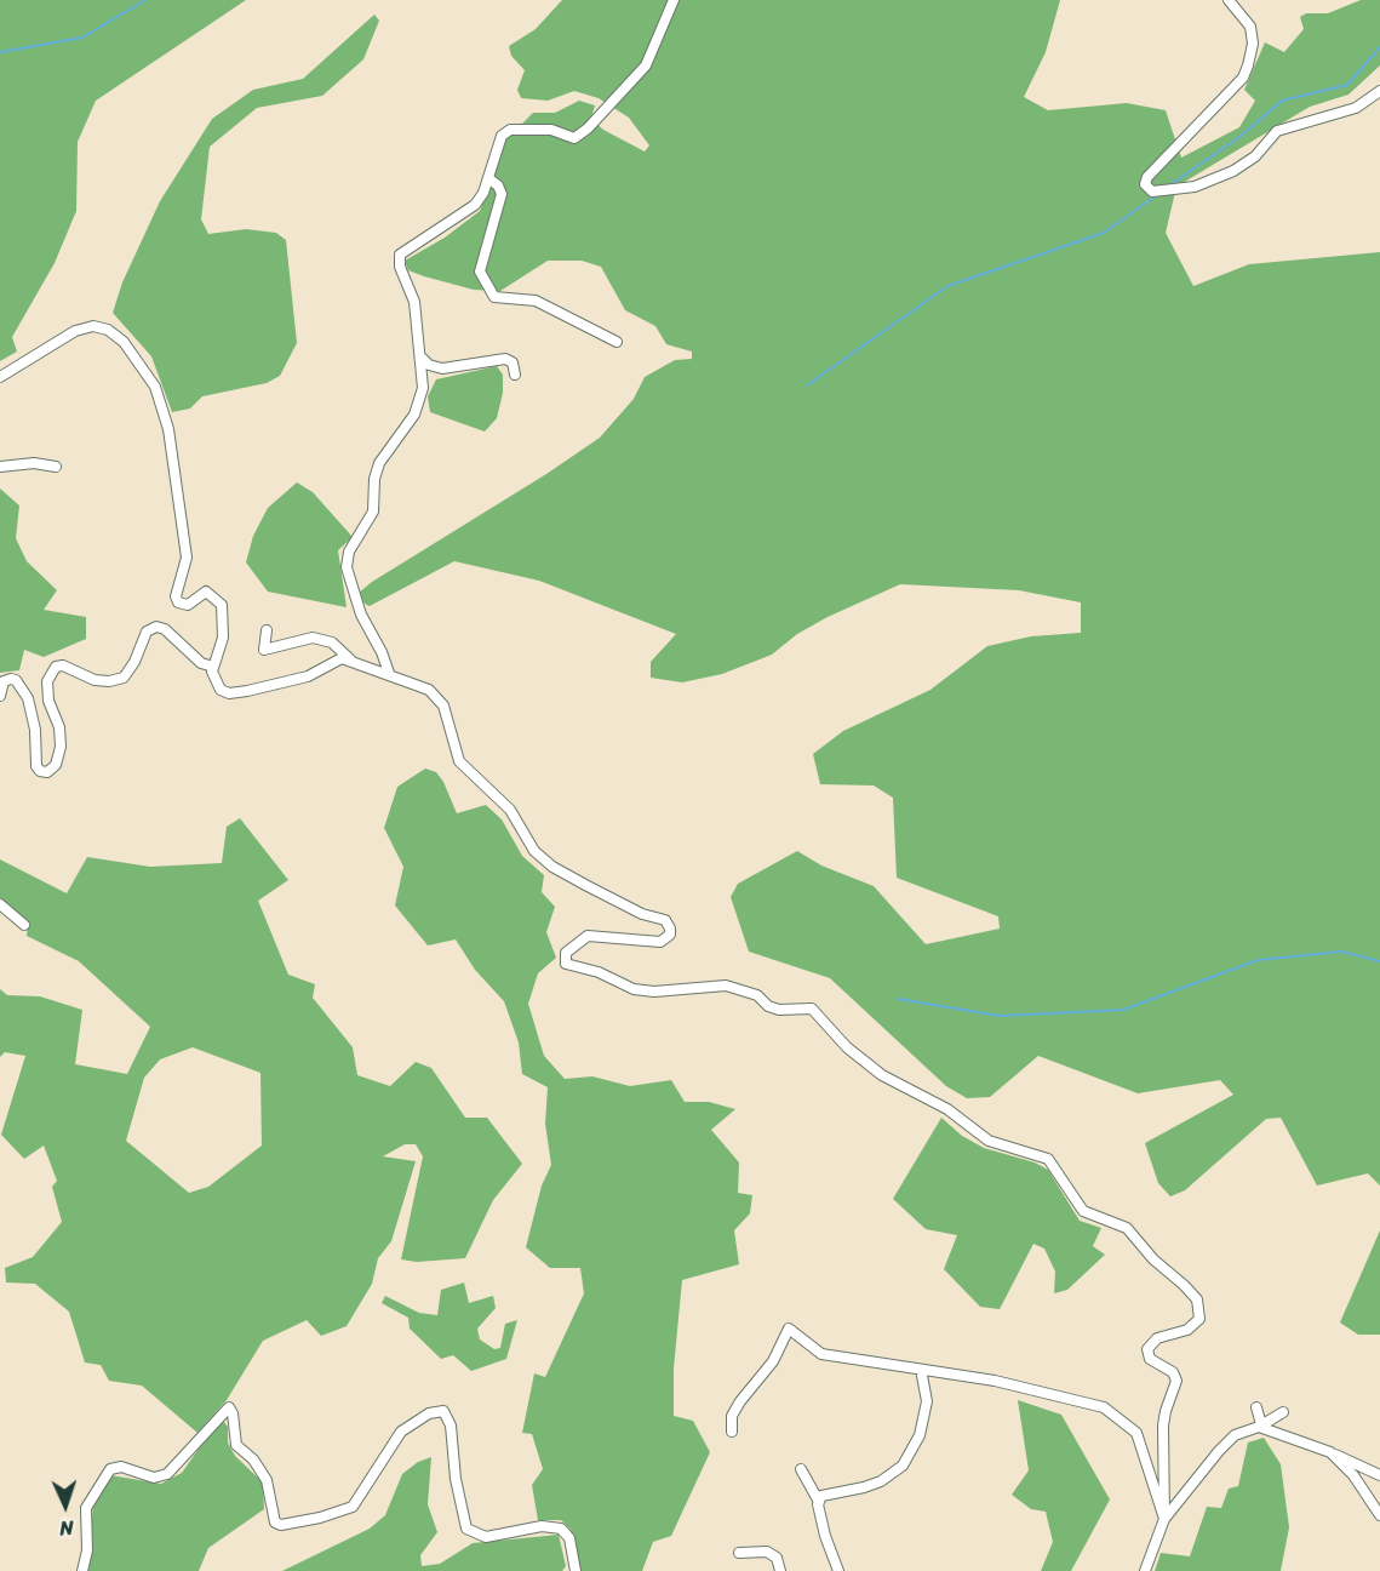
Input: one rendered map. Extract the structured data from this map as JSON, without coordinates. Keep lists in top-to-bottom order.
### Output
{
  "north": "bottom"
}
